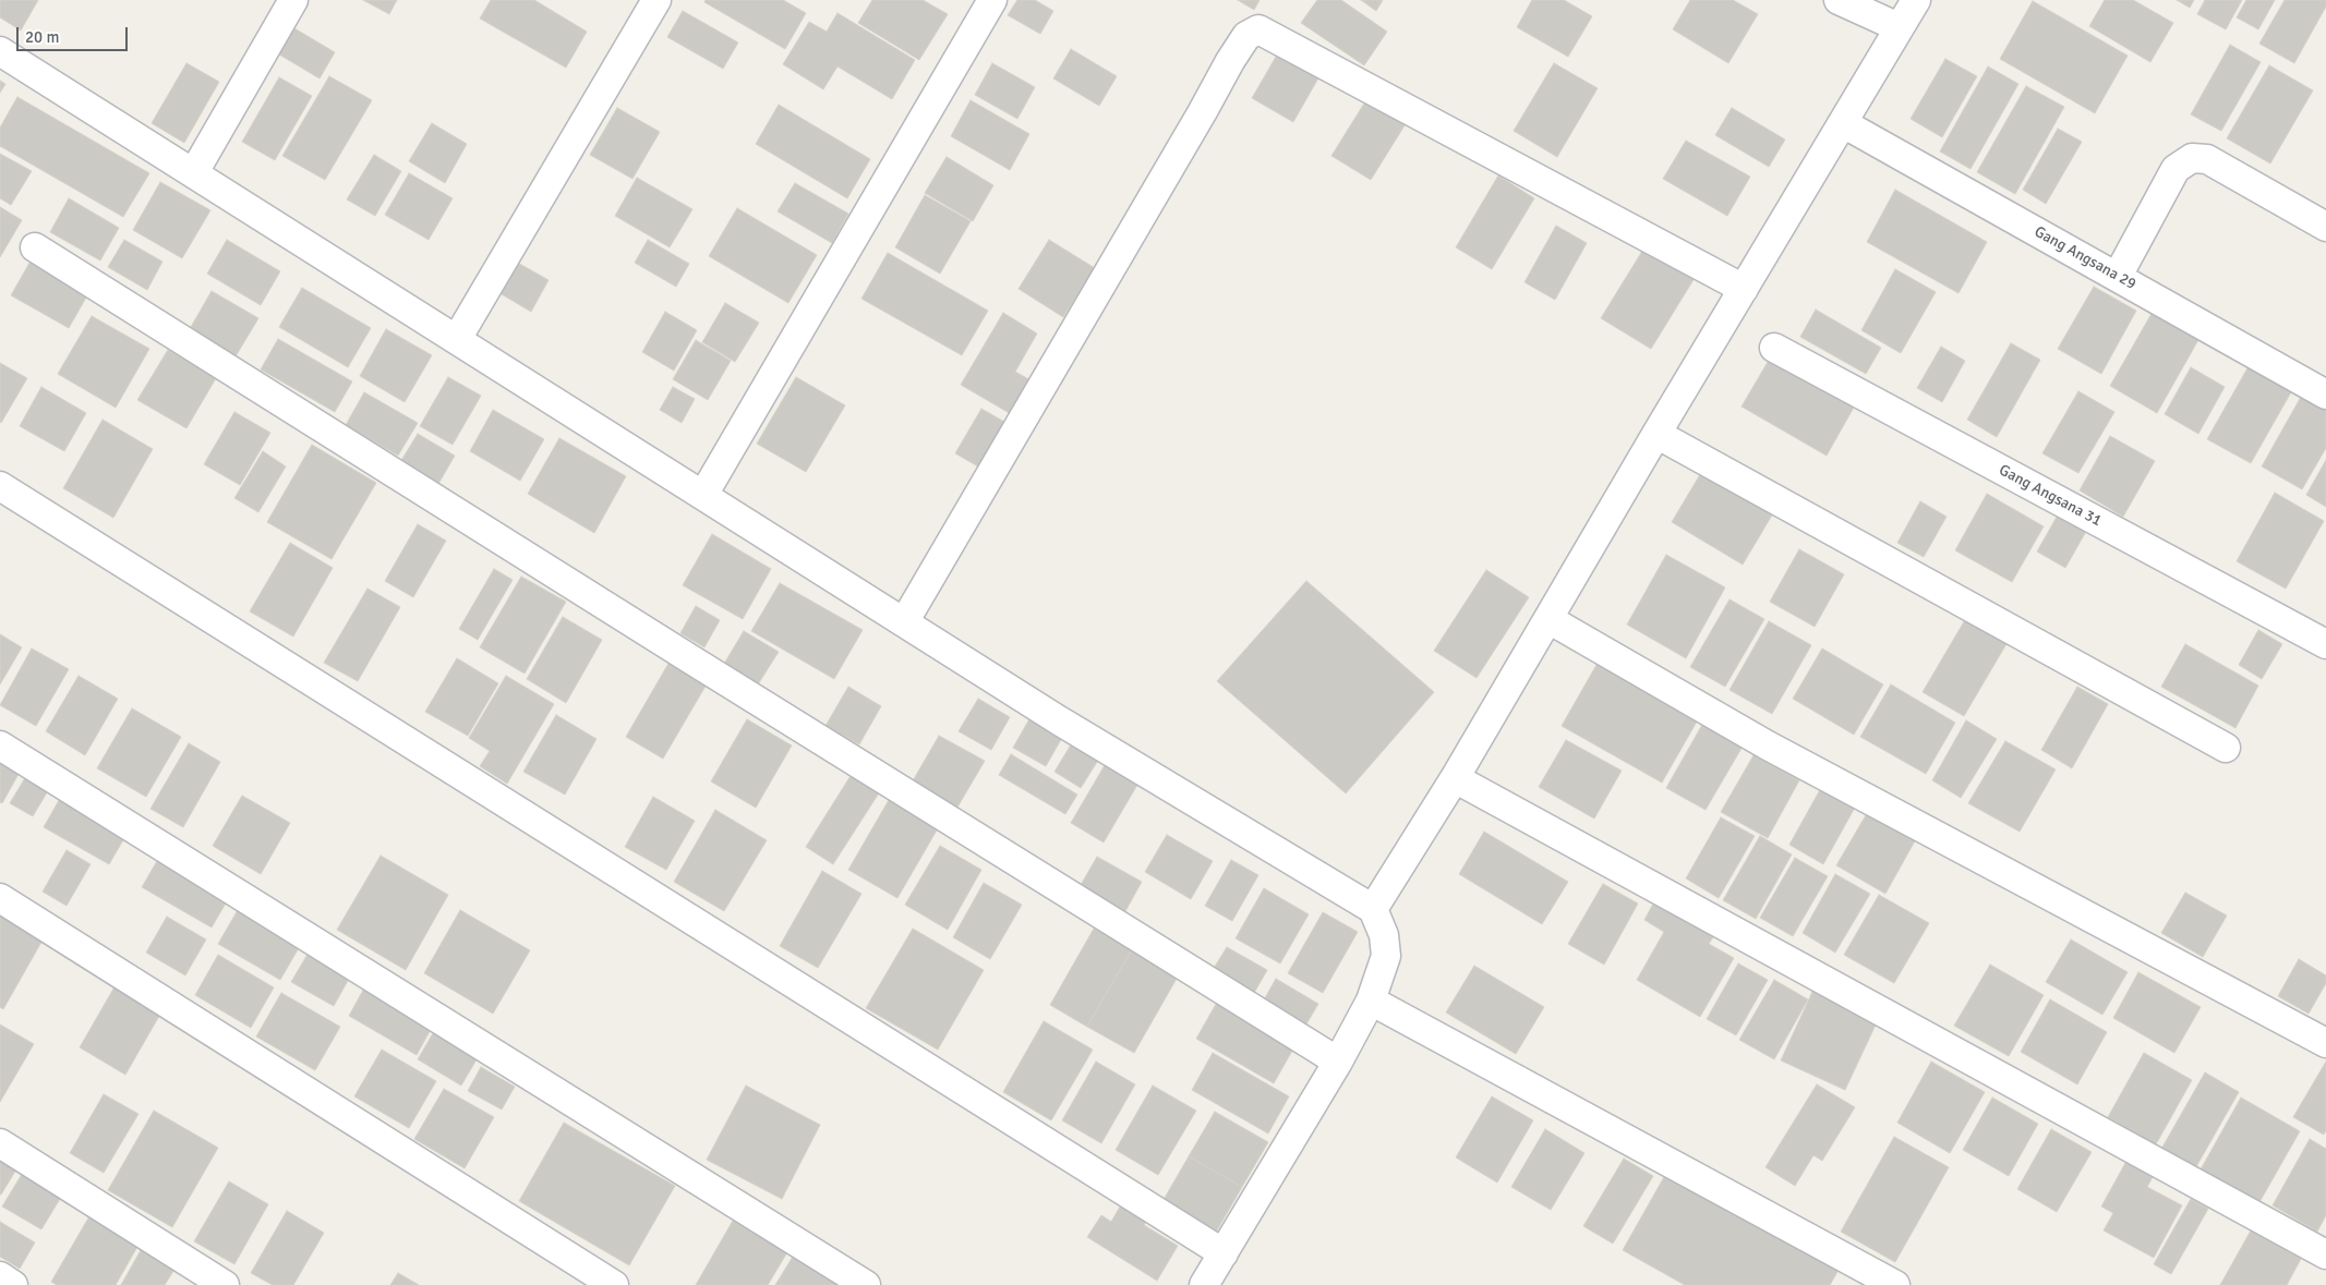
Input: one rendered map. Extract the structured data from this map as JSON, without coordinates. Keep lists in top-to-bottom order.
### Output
{
  "streets": {
    "street": ["Gang Angsana 29", "Gang Angsana 31"]
  },
  "scale_bar": "20 m"
}
